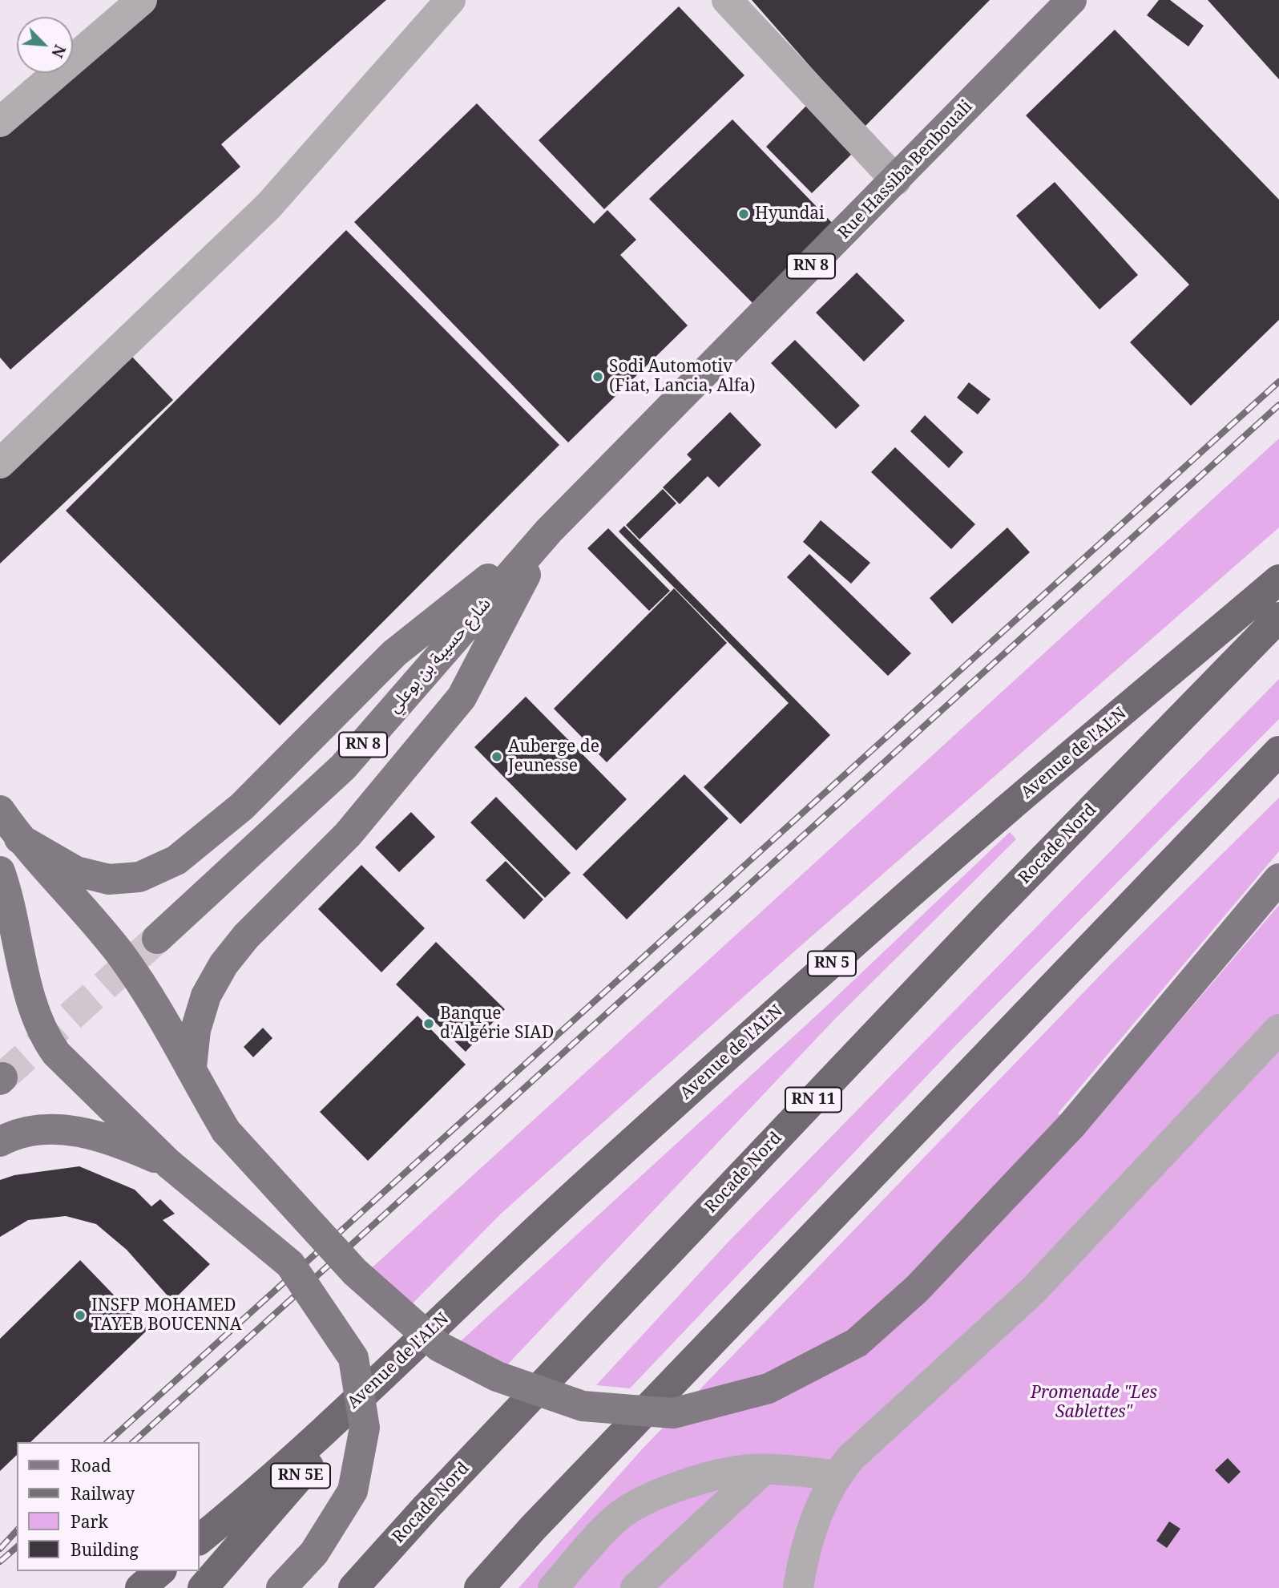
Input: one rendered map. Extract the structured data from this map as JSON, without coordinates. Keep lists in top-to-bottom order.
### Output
{
  "streets": {
    "highway": [
      "Avenue de l'ALN",
      "Rocade Nord",
      "RN 5",
      "RN 11",
      "RN 5E"
    ],
    "main road": ["Rue Hassiba Benbouali", "RN 8", "شارع حسيبة بن بوعلي"]
  },
  "crossings": [
    ["Rue Hassiba Benbouali", "شارع حسيبة بن بوعلي"],
    ["Avenue de l'ALN", "RN 5E"]
  ],
  "parks": ["Promenade \"Les Sablettes\""],
  "places": [
    "Hyundai",
    "Sodi Automotiv (Fiat, Lancia, Alfa)",
    "Auberge de Jeunesse",
    "Banque d'Algérie SIAD",
    "INSFP MOHAMED TAYEB BOUCENNA"
  ],
  "legend": [
    "Road",
    "Railway",
    "Park",
    "Building"
  ],
  "north": "bottom right"
}
